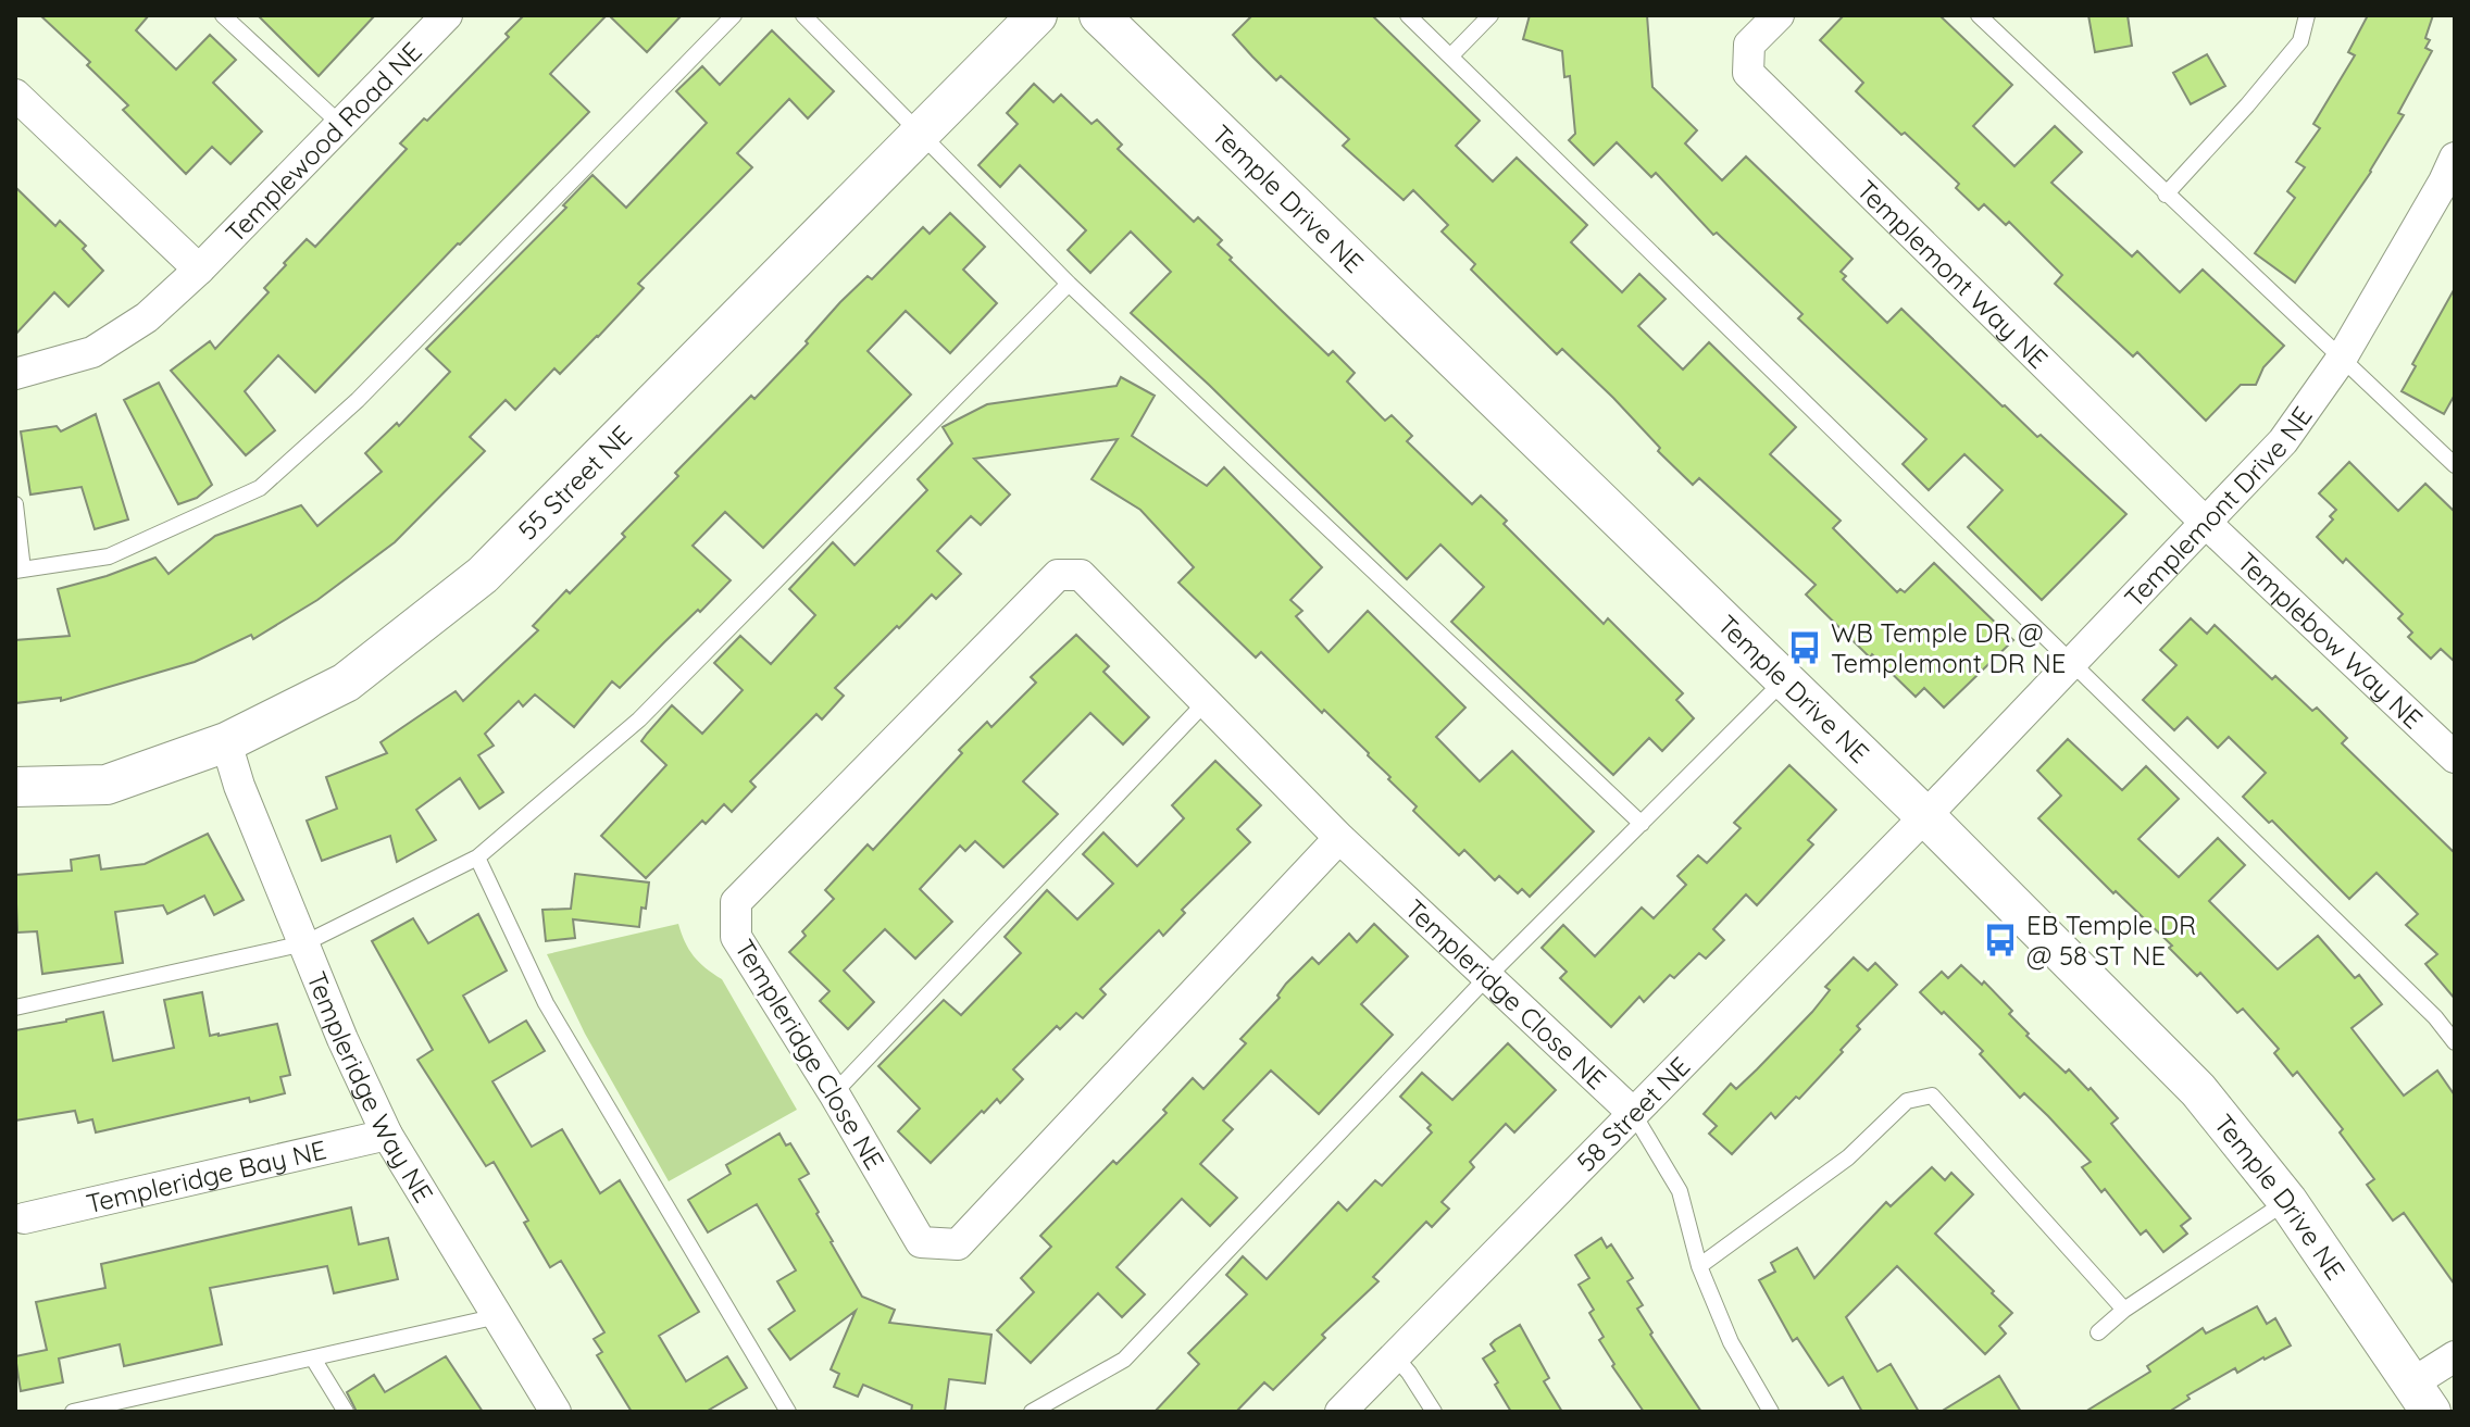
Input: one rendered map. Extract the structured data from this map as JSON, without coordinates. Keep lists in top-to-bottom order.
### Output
{
  "streets": {
    "street": [
      "Templewood Road NE",
      "Temple Drive NE",
      "Templemont Way NE",
      "55 Street NE",
      "Templemont Drive NE",
      "Templebow Way NE",
      "Templeridge Close NE",
      "Templeridge Way NE",
      "58 Street NE",
      "Templeridge Bay NE"
    ]
  },
  "crossings": [
    ["Temple Drive NE", "Templemont Drive NE"],
    ["Temple Drive NE", "58 Street NE"],
    ["Templemont Way NE", "Templemont Drive NE"],
    ["Templemont Way NE", "Templebow Way NE"],
    ["55 Street NE", "Templeridge Way NE"],
    ["Templemont Drive NE", "Templebow Way NE"],
    ["Templemont Drive NE", "58 Street NE"],
    ["Templeridge Close NE", "58 Street NE"],
    ["Templeridge Way NE", "Templeridge Bay NE"]
  ],
  "places": {
    "bus stop": ["WB Temple DR @ Templemont DR NE", "EB Temple DR @ 58 ST NE"]
  }
}
